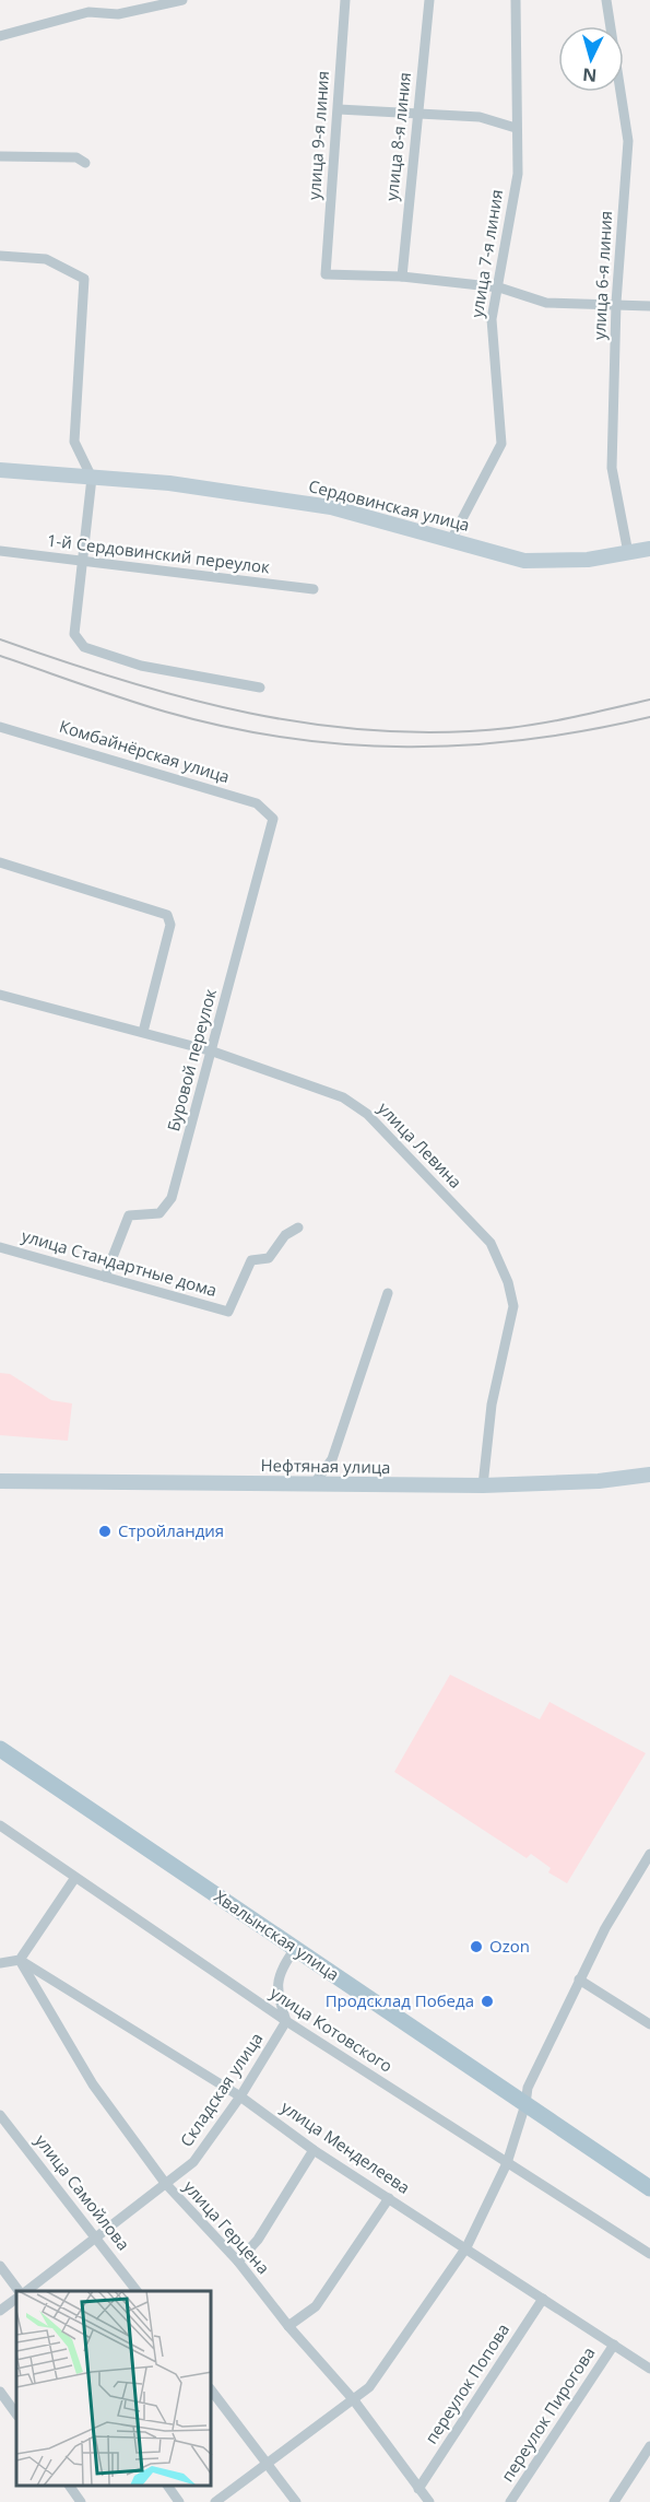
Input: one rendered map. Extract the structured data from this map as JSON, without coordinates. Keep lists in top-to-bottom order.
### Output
{
  "streets": {
    "main road": ["Хвалынская улица"],
    "street": [
      "улица 9-я линия",
      "улица 8-я линия",
      "улица 7-я линия",
      "улица 6-я линия",
      "Сердовинская улица",
      "1-й Сердовинский переулок",
      "Комбайнёрская улица",
      "Буровой переулок",
      "улица Левина",
      "улица Стандартные дома",
      "Нефтяная улица",
      "улица Котовского",
      "Складская улица",
      "улица Менделеева",
      "улица Самойлова",
      "улица Герцена",
      "переулок Попова",
      "переулок Пирогова"
    ]
  },
  "crossings": [
    ["улица 9-я линия", "улица 8-я линия"],
    ["улица 7-я линия", "Сердовинская улица"],
    ["улица 6-я линия", "Сердовинская улица"],
    ["Комбайнёрская улица", "Буровой переулок"],
    ["Буровой переулок", "улица Левина"],
    ["Буровой переулок", "улица Стандартные дома"],
    ["улица Левина", "Нефтяная улица"],
    ["улица Котовского", "Складская улица"],
    ["Складская улица", "улица Менделеева"],
    ["Складская улица", "улица Самойлова"],
    ["Складская улица", "улица Герцена"],
    ["улица Менделеева", "улица Герцена"],
    ["улица Менделеева", "переулок Попова"],
    ["улица Менделеева", "переулок Пирогова"],
    ["улица Герцена", "переулок Попова"]
  ],
  "places": ["Стройландия", "Ozon", "Продсклад Победа"],
  "north": "bottom"
}
